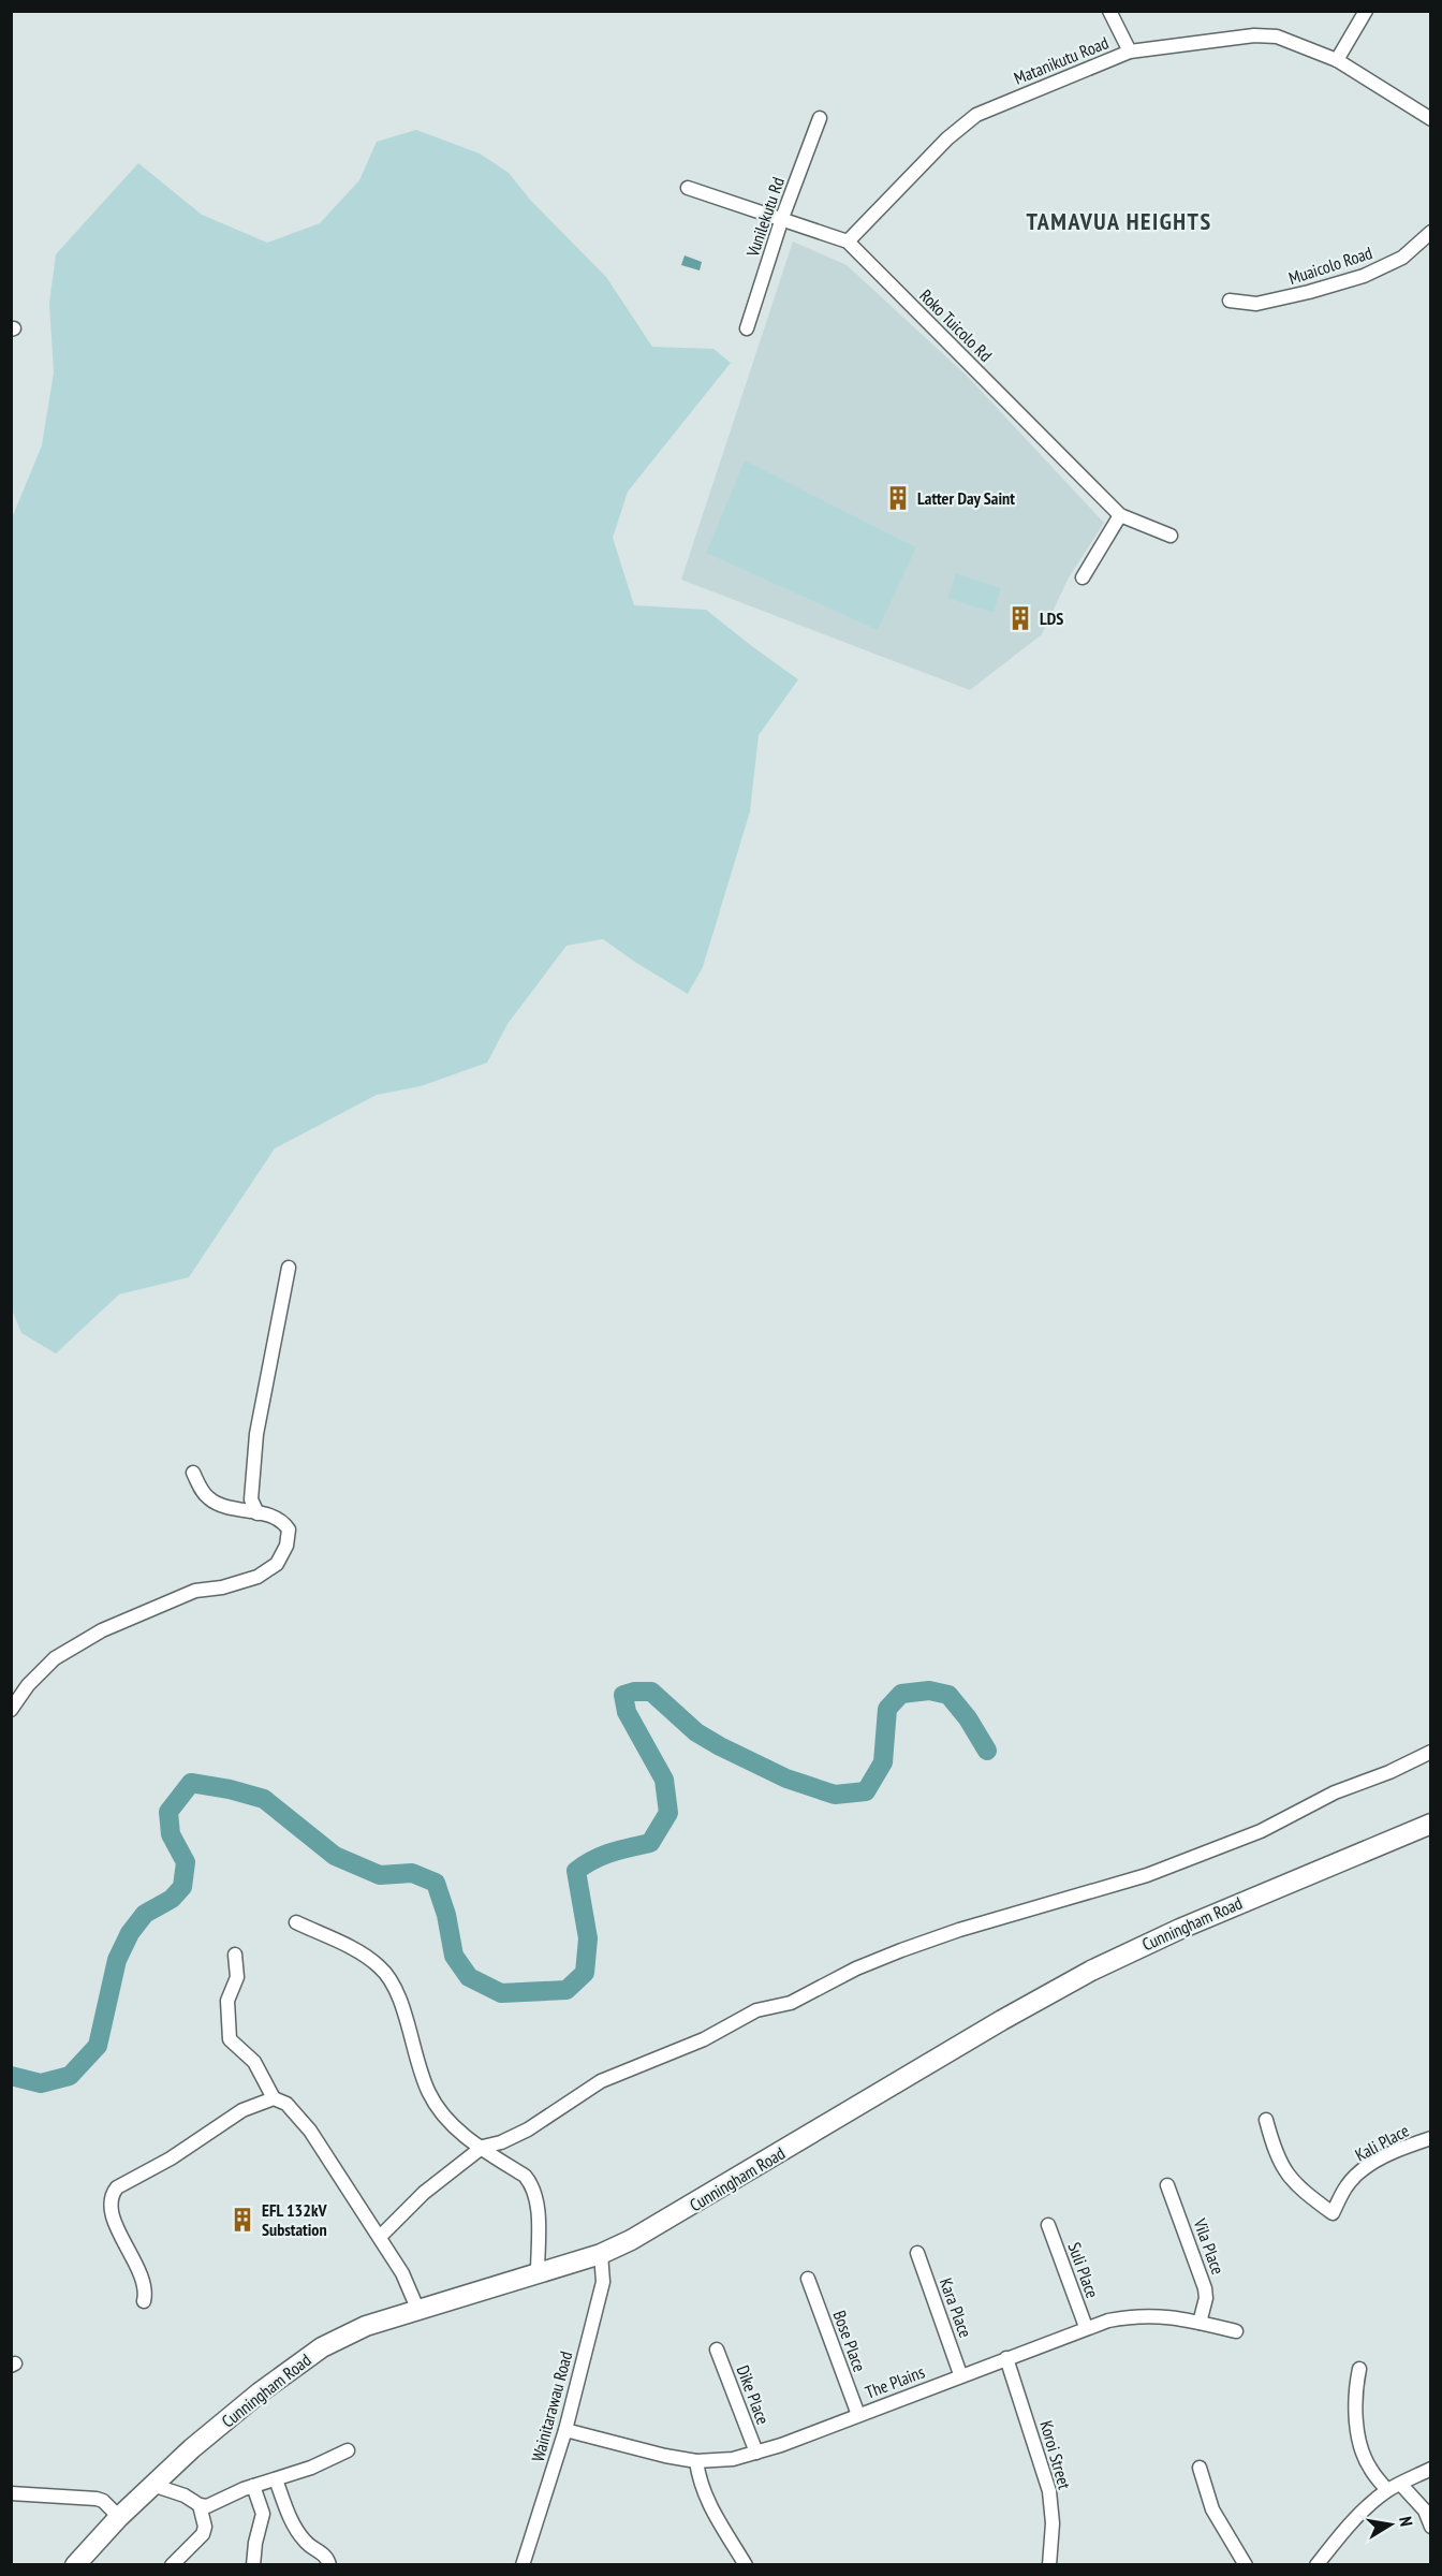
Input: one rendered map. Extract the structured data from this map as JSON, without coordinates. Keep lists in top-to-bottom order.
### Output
{
  "streets": {
    "main road": ["Cunningham Road"],
    "street": [
      "Matanikutu Road",
      "Vunilekutu Rd",
      "Muaicolo Road",
      "Roko Tuicolo Rd",
      "Kali Place",
      "Vila Place",
      "Suli Place",
      "Kara Place",
      "Bose Place",
      "The Plains",
      "Dike Place",
      "Wainitarawau Road",
      "Koroi Street"
    ]
  },
  "crossings": [
    ["Matanikutu Road", "Roko Tuicolo Rd"],
    ["Vunilekutu Rd", "Roko Tuicolo Rd"],
    ["Cunningham Road", "Wainitarawau Road"],
    ["Vila Place", "The Plains"],
    ["Suli Place", "The Plains"],
    ["Kara Place", "The Plains"],
    ["Bose Place", "The Plains"],
    ["The Plains", "Dike Place"],
    ["The Plains", "Wainitarawau Road"],
    ["The Plains", "Koroi Street"]
  ],
  "districts": ["TAMAVUA HEIGHTS"],
  "places": {
    "building": ["Latter Day Saint", "LDS", "EFL 132kV Substation"]
  },
  "north": "right"
}
